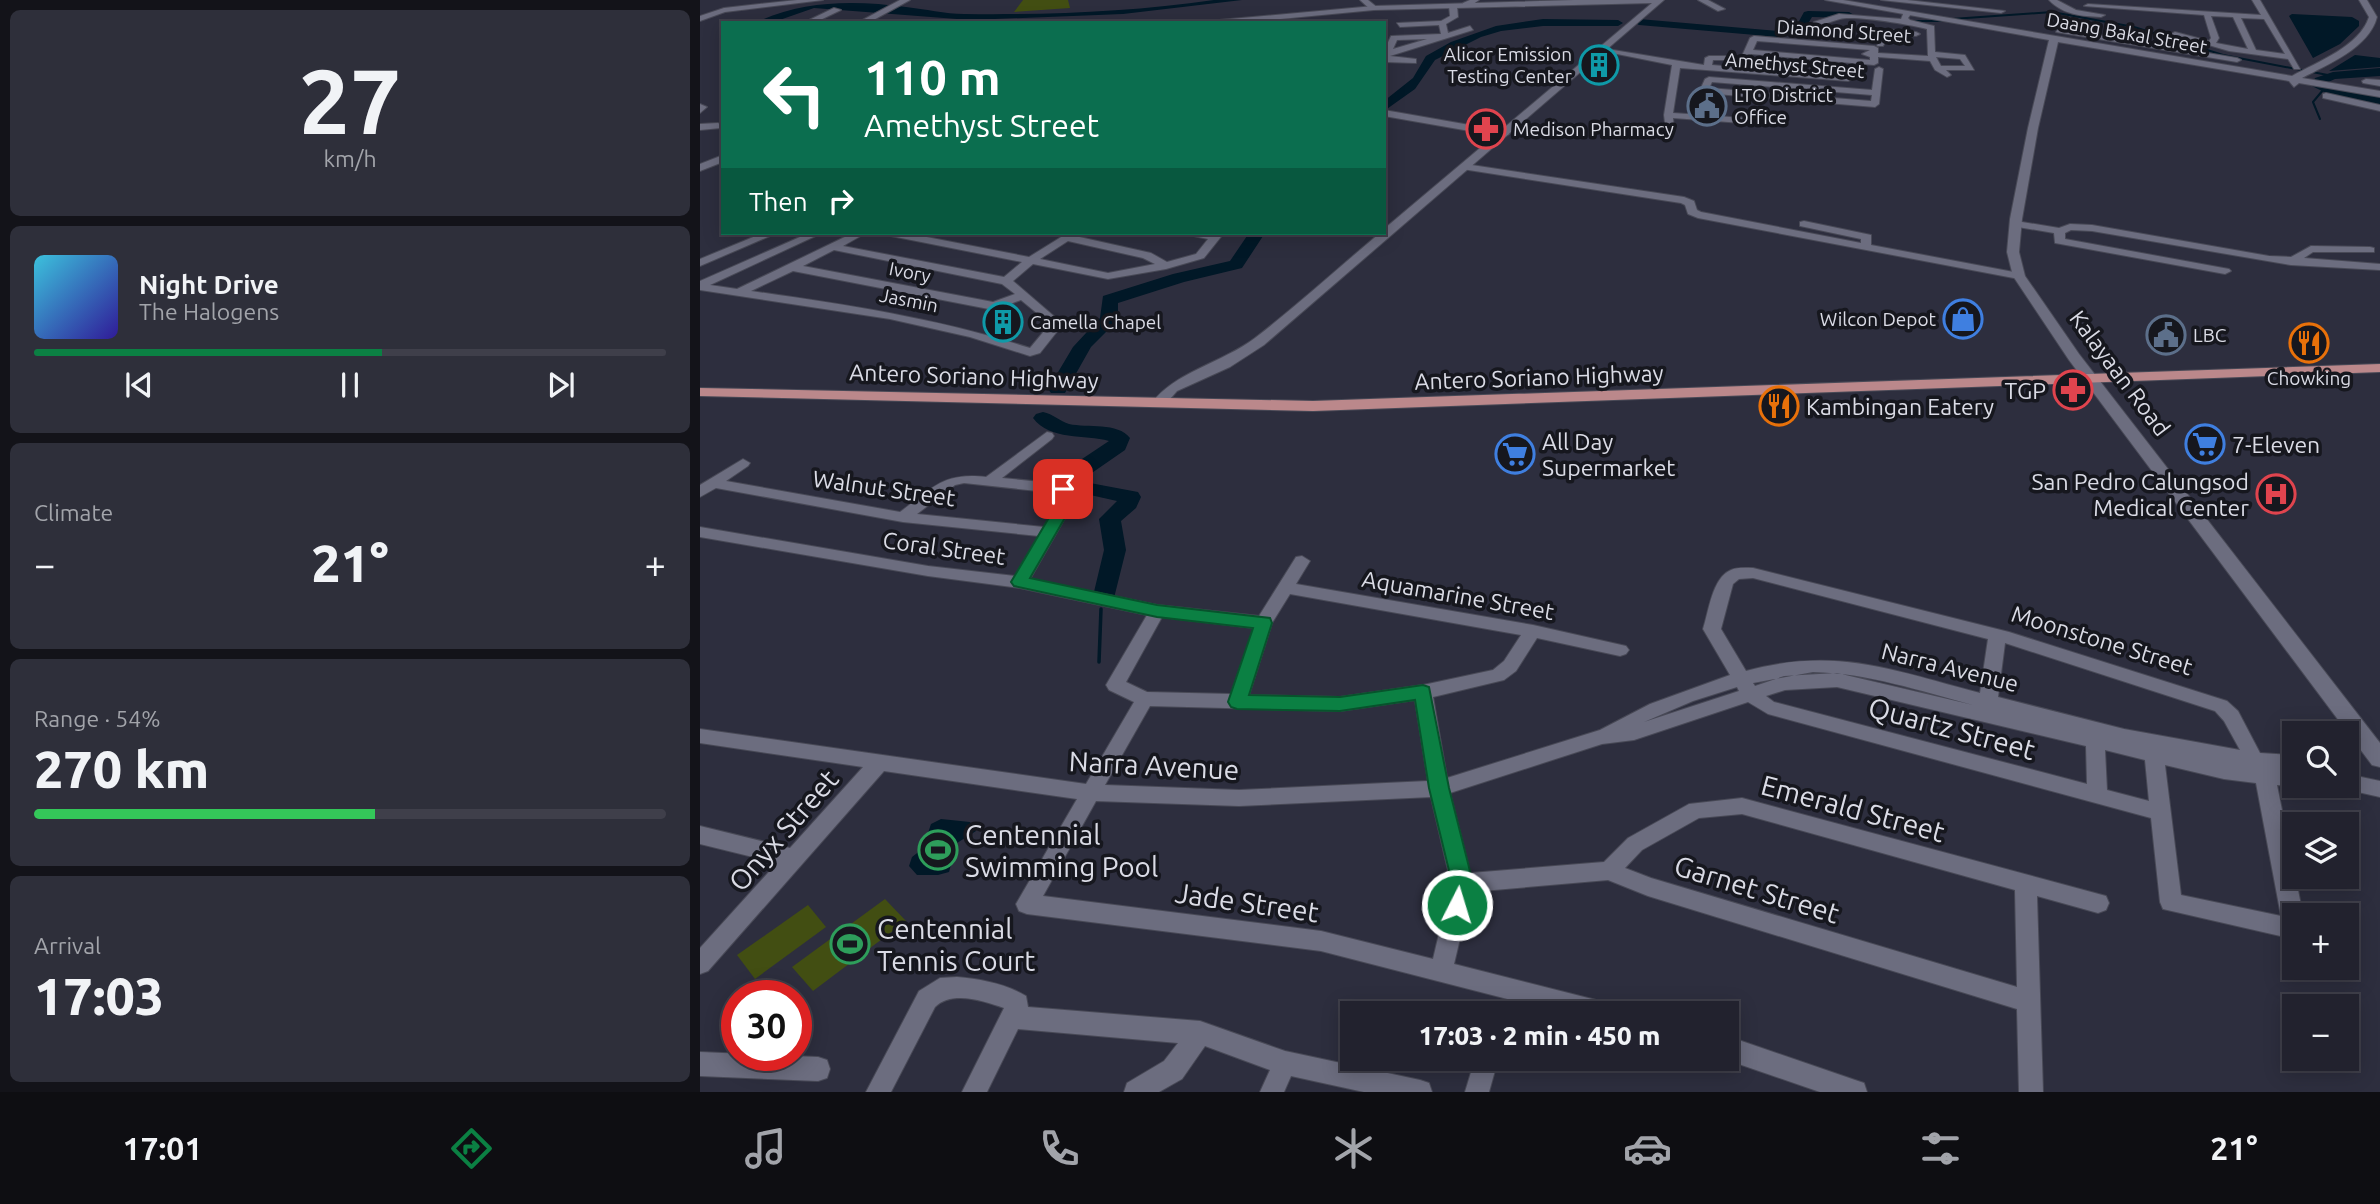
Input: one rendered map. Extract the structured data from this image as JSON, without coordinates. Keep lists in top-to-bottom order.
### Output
{
  "streets": {
    "main road": ["Daang Bakal Street", "Kalayaan Road", "Antero Soriano Highway"],
    "street": [
      "Diamond Street",
      "Amethyst Street",
      "Ivory",
      "Jasmin",
      "Walnut Street",
      "Coral Street",
      "Aquamarine Street",
      "Moonstone Street",
      "Narra Avenue",
      "Quartz Street",
      "Emerald Street",
      "Onyx Street",
      "Garnet Street",
      "Jade Street"
    ]
  },
  "crossings": [
    ["Daang Bakal Street", "Kalayaan Road"],
    ["Ivory", "Jasmin"],
    ["Kalayaan Road", "Antero Soriano Highway"],
    ["Moonstone Street", "Narra Avenue"],
    ["Moonstone Street", "Quartz Street"],
    ["Narra Avenue", "Quartz Street"],
    ["Narra Avenue", "Onyx Street"],
    ["Narra Avenue", "Jade Street"],
    ["Emerald Street", "Garnet Street"]
  ],
  "places": {
    "building": ["Alicor Emission Testing Center", "Camella Chapel"],
    "public building": ["LTO District Office", "LBC"],
    "pharmacy": ["Medison Pharmacy", "TGP"],
    "shop": ["Wilcon Depot"],
    "restaurant": ["Chowking", "Kambingan Eatery"],
    "supermarket": ["7-Eleven", "All Day Supermarket"],
    "hospital": ["San Pedro Calungsod Medical Center"],
    "sports": ["Centennial Swimming Pool", "Centennial Tennis Court"]
  },
  "page": {
    "tile": [
      ["27", "km/h"],
      "Climate",
      ["Range · 54%", "270 km"],
      ["Arrival", "17:03"]
    ],
    "turn": ["110 m", "Amethyst Street"],
    "then": "Then",
    "song": ["Night Drive", "The Halogens"],
    "heat": ["−", "21°", "+"],
    "map_buttons": ["+", "−"],
    "limit": "30",
    "trip": "17:03 · 2 min · 450 m",
    "tabs": ["17:01", "21°"]
  }
}
